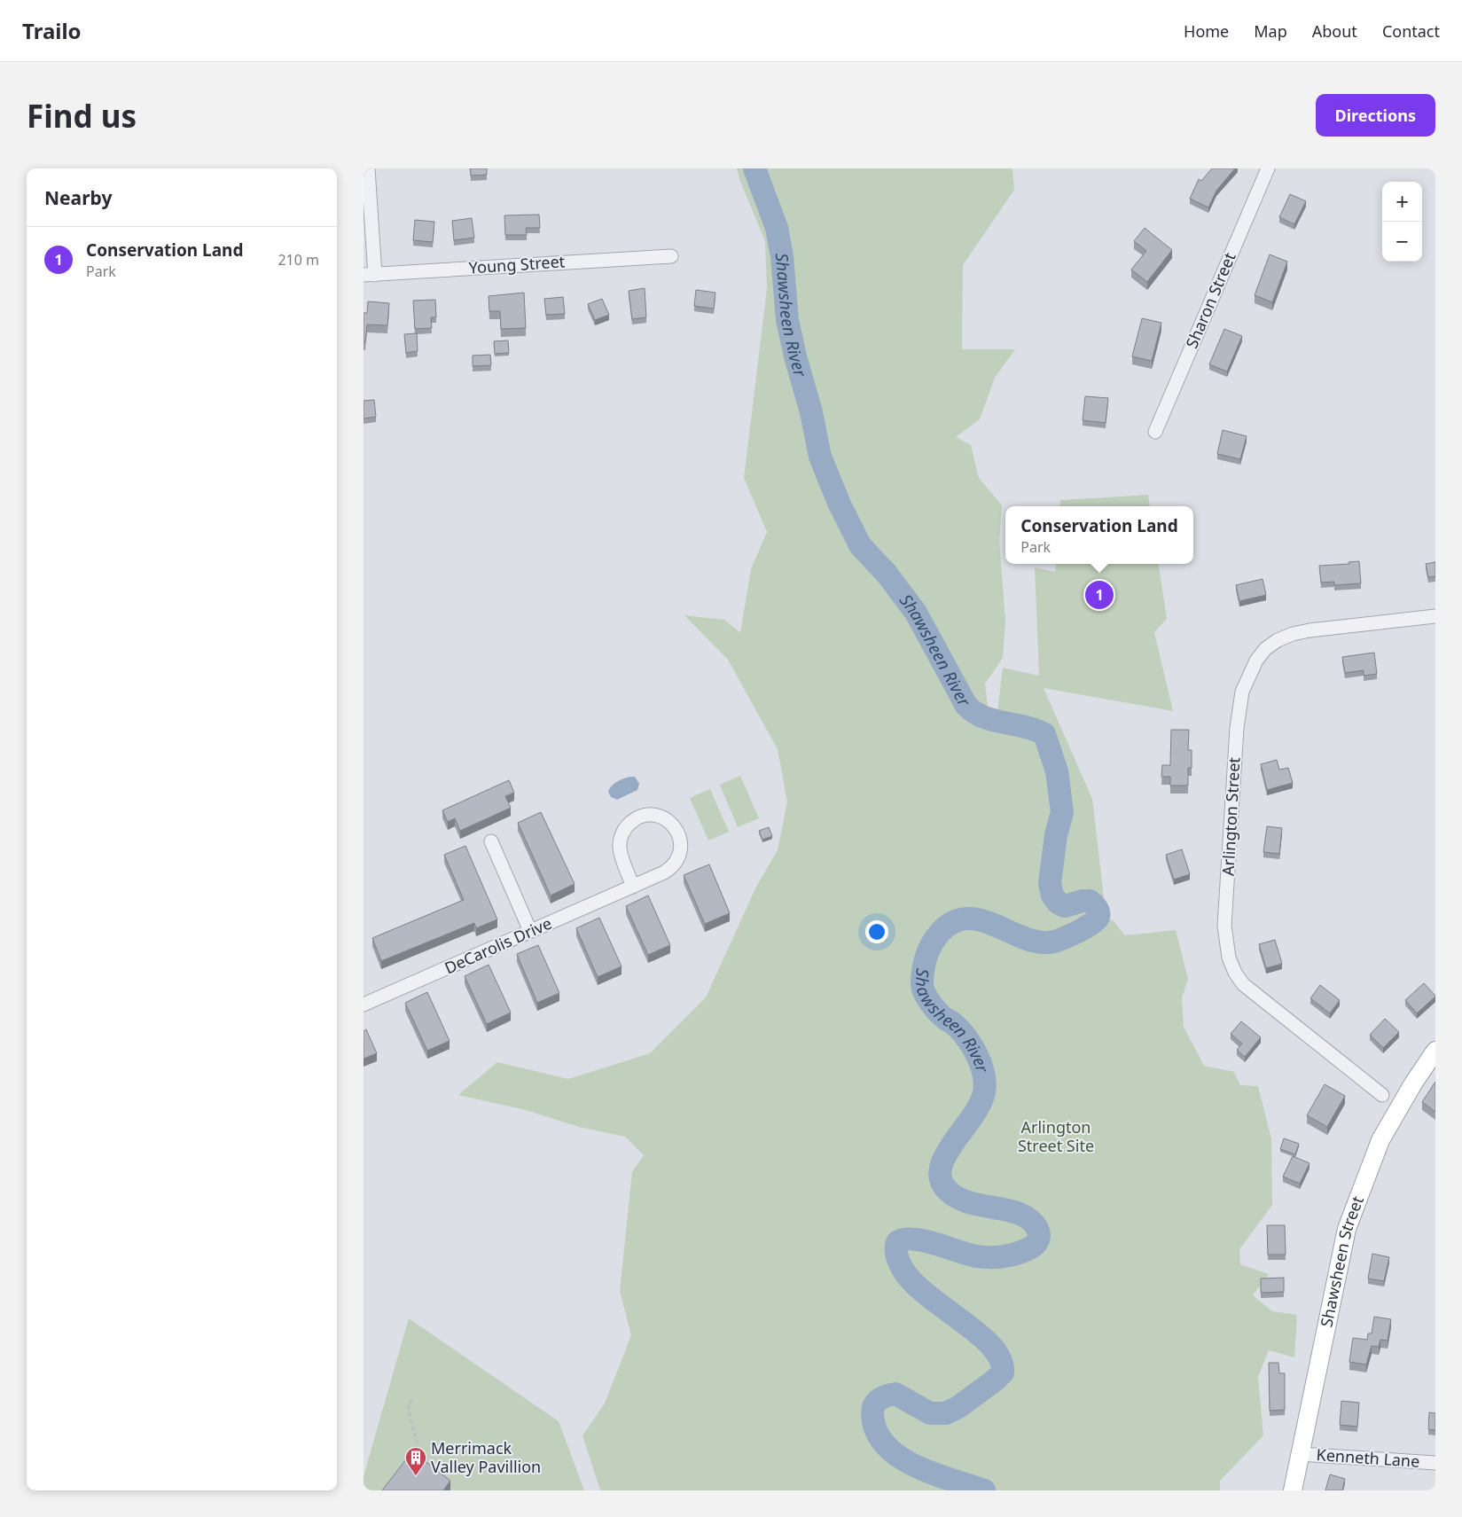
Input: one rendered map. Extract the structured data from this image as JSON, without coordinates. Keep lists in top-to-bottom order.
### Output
{
  "streets": {
    "main road": ["Shawsheen Street"],
    "street": [
      "Young Street",
      "Sharon Street",
      "Arlington Street",
      "DeCarolis Drive",
      "Kenneth Lane"
    ]
  },
  "crossings": [
    ["Shawsheen Street", "Kenneth Lane"]
  ],
  "water": ["Shawsheen River"],
  "parks": ["Arlington Street Site"],
  "places": {
    "building": ["Merrimack Valley Pavillion"]
  },
  "page": {
    "header": "Trailo",
    "nav": [
      "Home",
      "Map",
      "About",
      "Contact"
    ],
    "buttons": "Directions",
    "title": "Find us",
    "heading": "Nearby",
    "map_buttons": ["+", "−"],
    "list": [
      {
        "mark": "1",
        "name": "Conservation Land",
        "note": "Park",
        "value": "210 m"
      }
    ],
    "popup": ["Conservation Land", "Park"],
    "pins": "1"
  }
}
